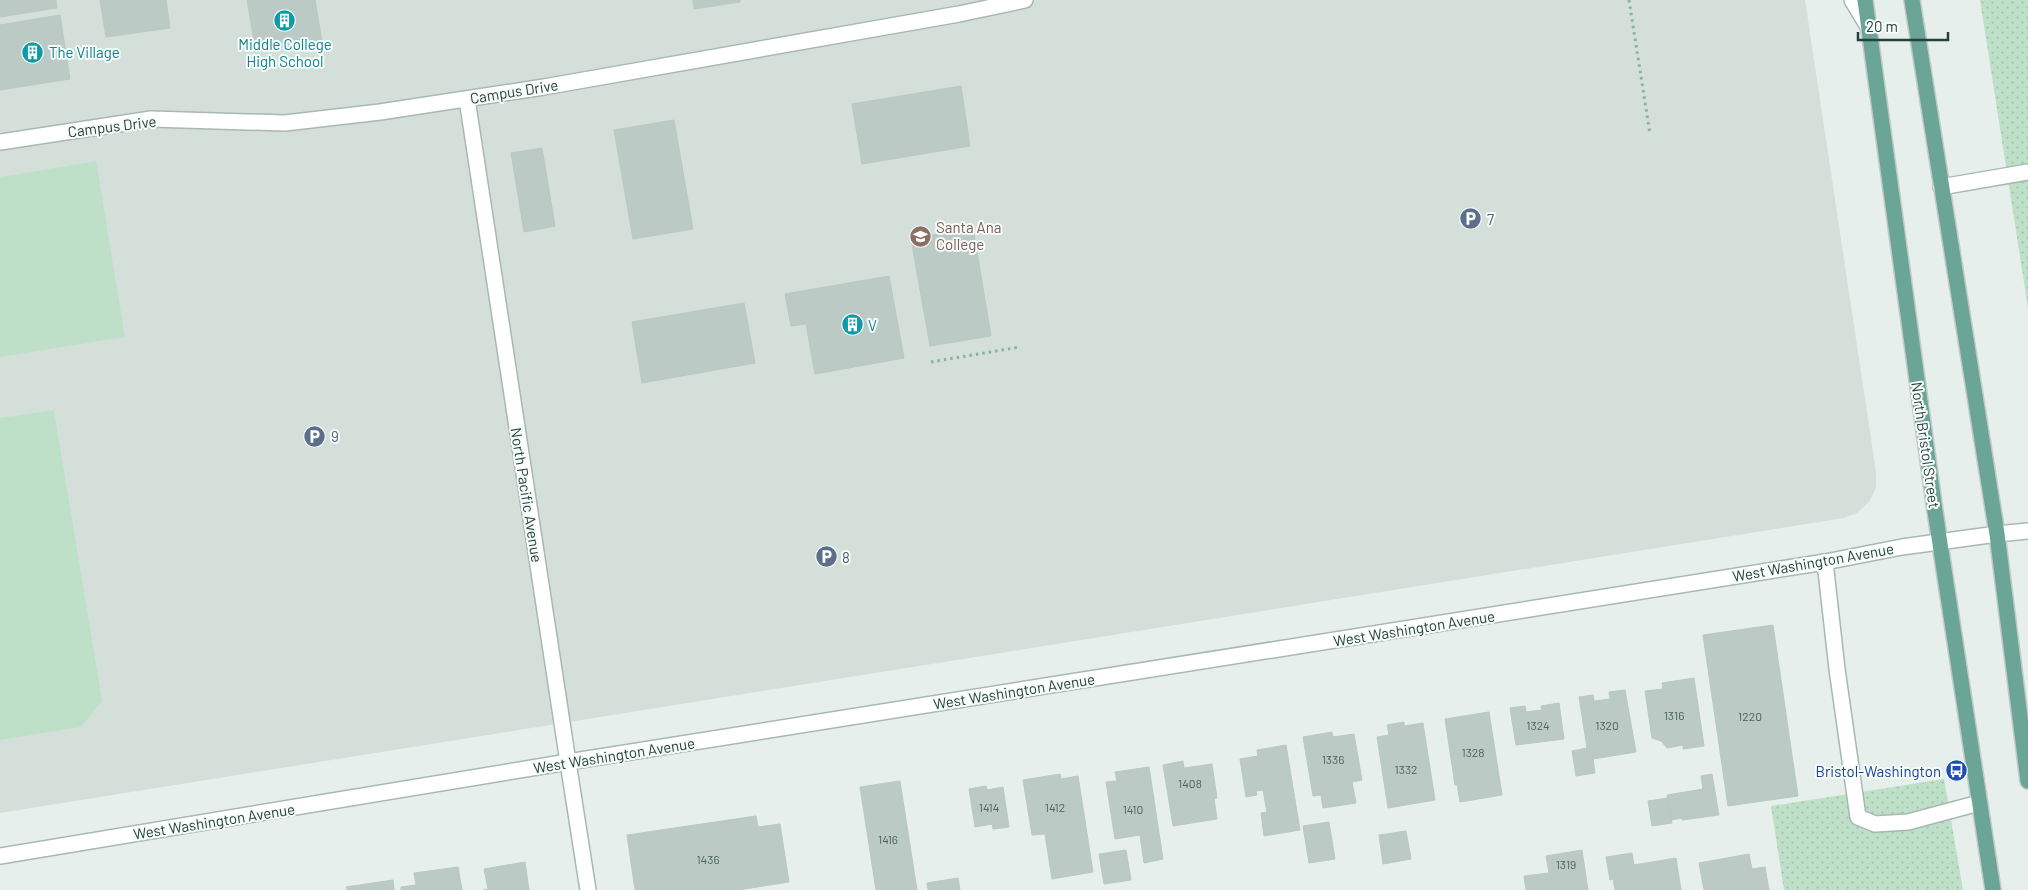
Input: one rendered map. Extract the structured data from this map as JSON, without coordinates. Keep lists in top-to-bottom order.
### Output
{
  "streets": {
    "main road": ["North Bristol Street"],
    "street": ["Campus Drive", "North Pacific Avenue", "West Washington Avenue"]
  },
  "crossings": [
    ["Campus Drive", "North Pacific Avenue"],
    ["North Bristol Street", "West Washington Avenue"],
    ["North Pacific Avenue", "West Washington Avenue"]
  ],
  "places": {
    "building": ["Middle College High School", "The Village", "V"],
    "parking": ["7", "9", "8"],
    "school or university": ["Santa Ana College"],
    "bus stop": ["Bristol-Washington"]
  },
  "house_numbers": [
    "1316",
    "1220",
    "1324",
    "1320",
    "1328",
    "1336",
    "1332",
    "1408",
    "1414",
    "1412",
    "1410",
    "1416",
    "1436",
    "1319"
  ],
  "scale_bar": "20 m"
}
